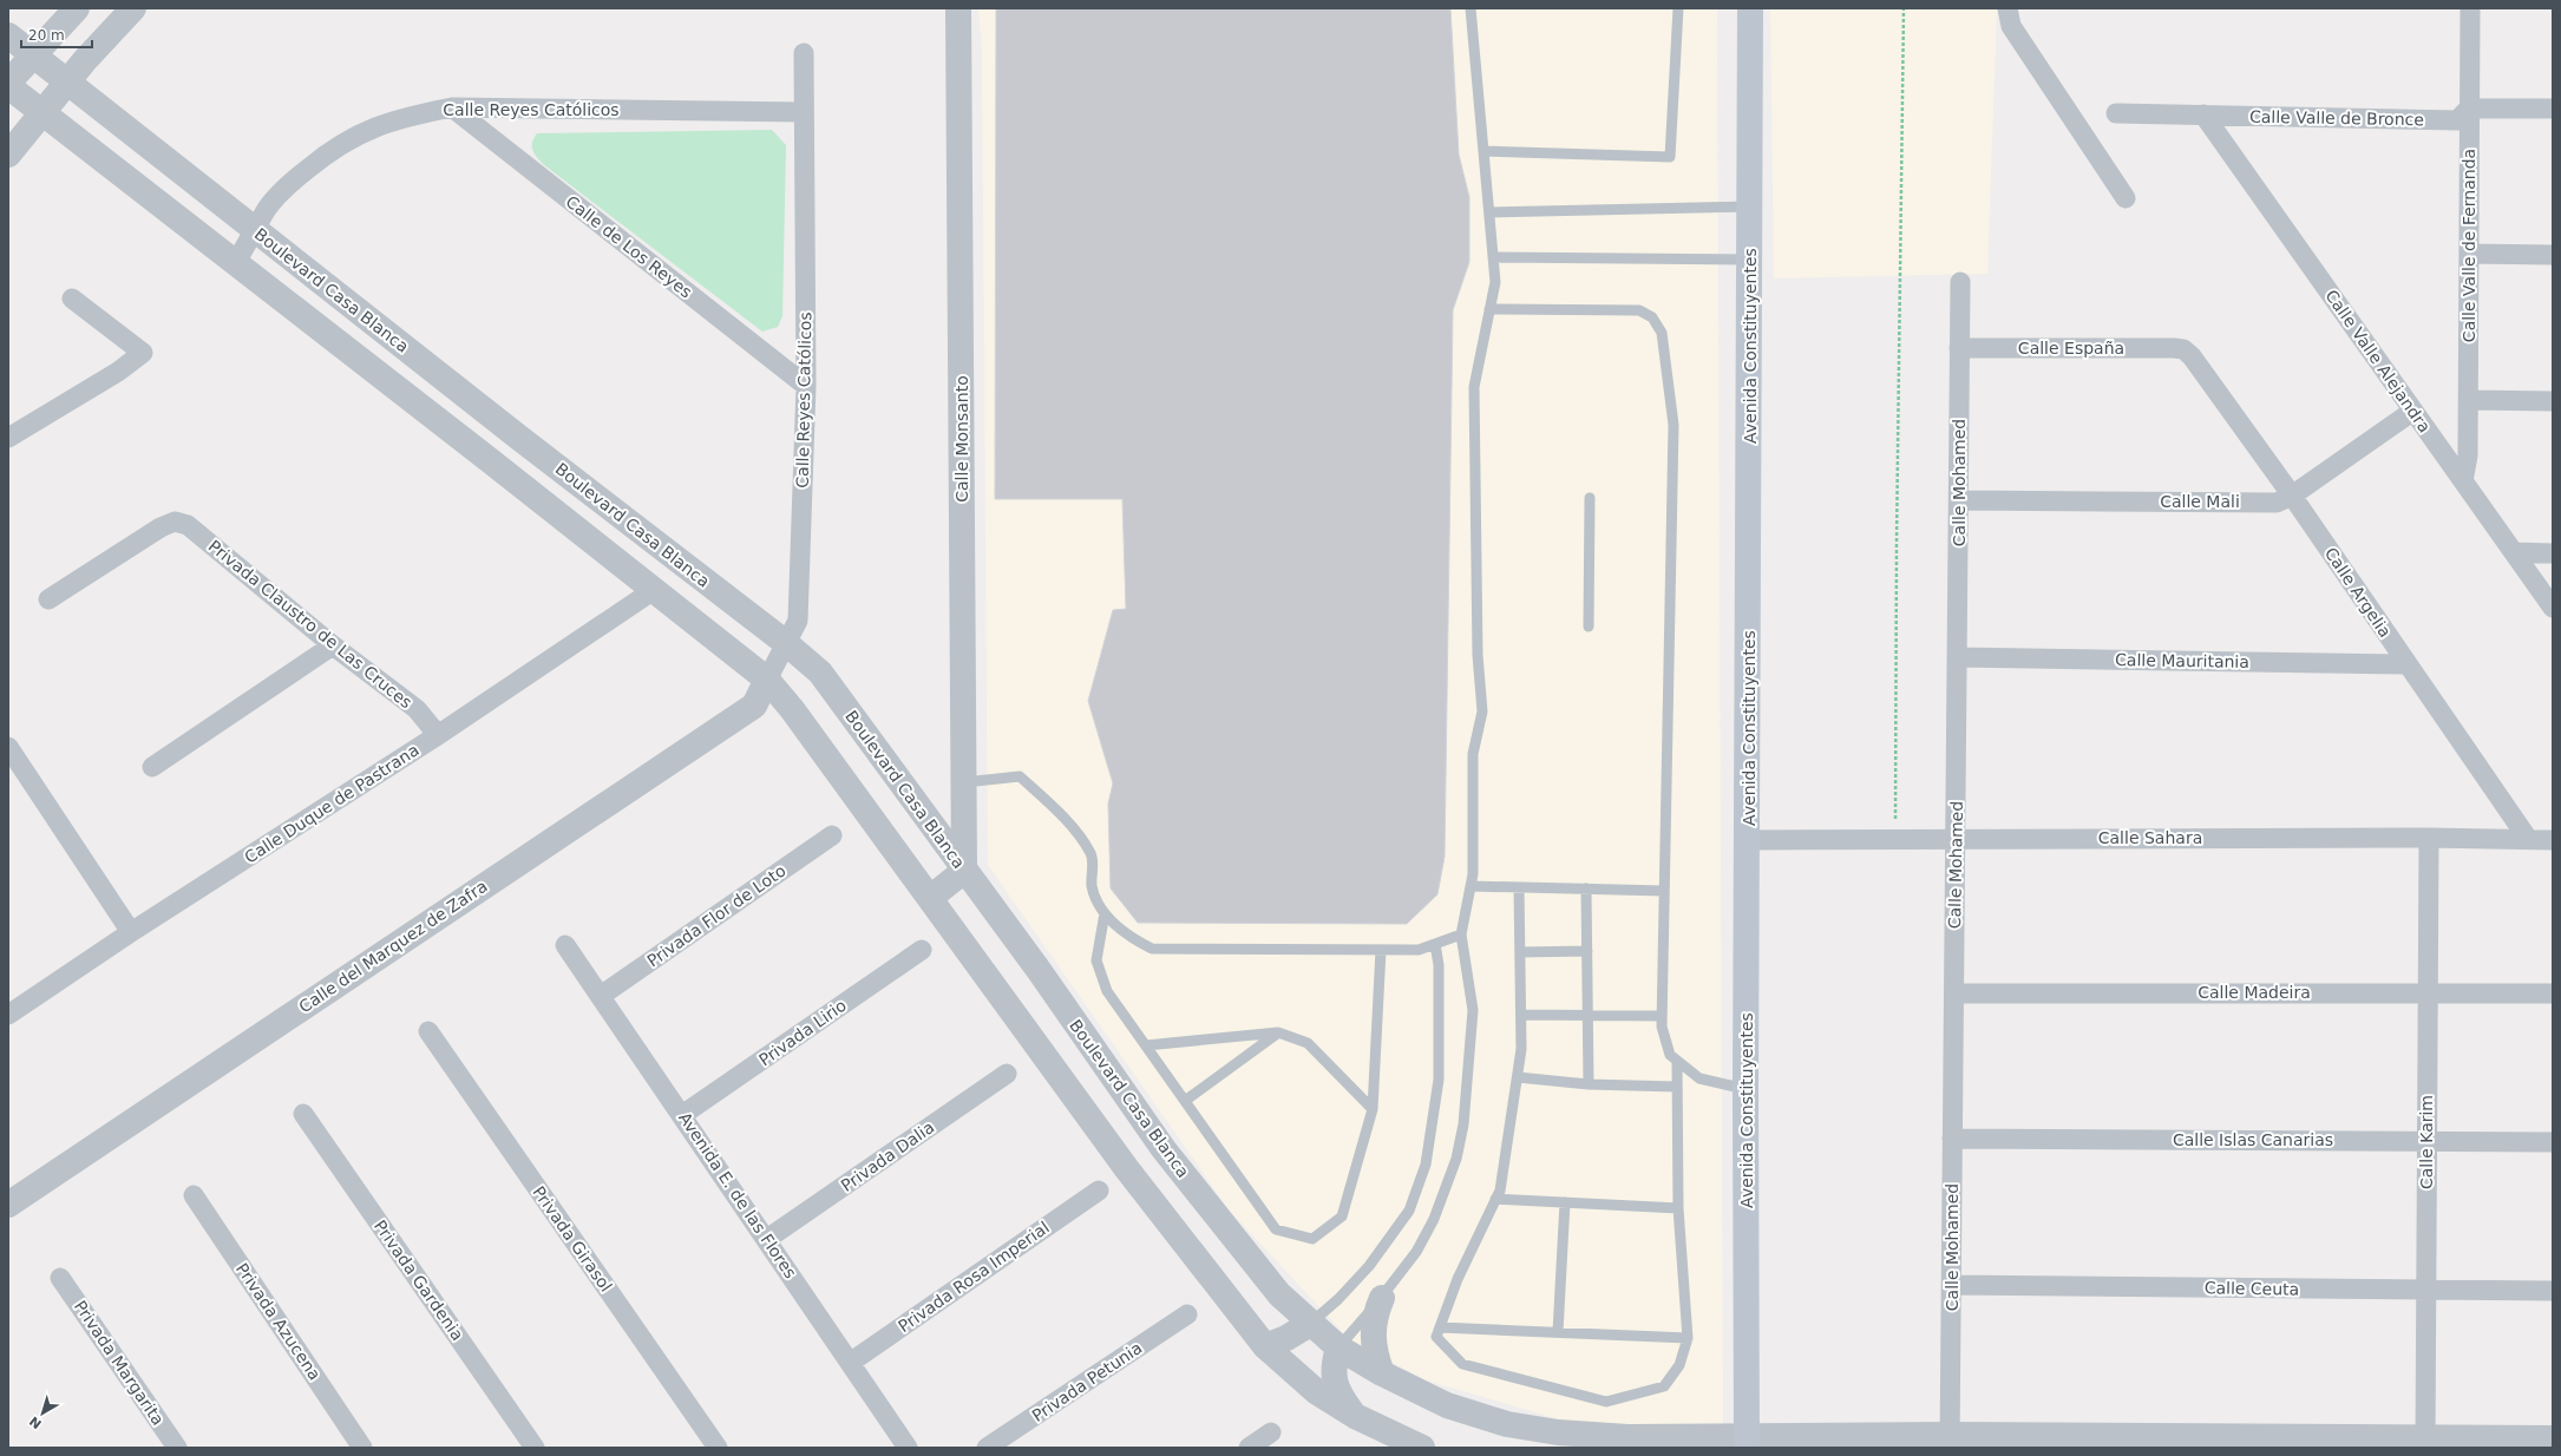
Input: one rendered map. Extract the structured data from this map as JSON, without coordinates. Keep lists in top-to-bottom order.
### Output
{
  "streets": {
    "main road": ["Avenida Constituyentes"],
    "street": [
      "Calle Reyes Católicos",
      "Calle Valle de Bronce",
      "Calle Valle de Fernanda",
      "Calle de Los Reyes",
      "Boulevard Casa Blanca",
      "Calle España",
      "Calle Valle Alejandra",
      "Calle Monsanto",
      "Calle Mohamed",
      "Calle Mali",
      "Calle Argelia",
      "Privada Claustro de Las Cruces",
      "Calle Mauritania",
      "Calle Duque de Pastrana",
      "Calle Sahara",
      "Privada Flor de Loto",
      "Calle del Marquez de Zafra",
      "Calle Madeira",
      "Privada Lirio",
      "Calle Islas Canarias",
      "Calle Karim",
      "Privada Dalia",
      "Avenida E. de las Flores",
      "Privada Girasol",
      "Privada Rosa Imperial",
      "Privada Gardenia",
      "Calle Ceuta",
      "Privada Azucena",
      "Privada Margarita",
      "Privada Petunia"
    ]
  },
  "crossings": [
    ["Calle Reyes Católicos", "Calle de Los Reyes"],
    ["Calle Reyes Católicos", "Boulevard Casa Blanca"],
    ["Calle Reyes Católicos", "Calle del Marquez de Zafra"],
    ["Calle Valle de Bronce", "Calle Valle de Fernanda"],
    ["Calle Valle de Bronce", "Calle Valle Alejandra"],
    ["Calle Valle de Fernanda", "Calle Valle Alejandra"],
    ["Boulevard Casa Blanca", "Avenida Constituyentes"],
    ["Boulevard Casa Blanca", "Calle Monsanto"],
    ["Boulevard Casa Blanca", "Calle Mohamed"],
    ["Boulevard Casa Blanca", "Calle Karim"],
    ["Avenida Constituyentes", "Calle Sahara"],
    ["Calle España", "Calle Mohamed"],
    ["Calle España", "Calle Argelia"],
    ["Calle Valle Alejandra", "Calle Mali"],
    ["Calle Mohamed", "Calle Mali"],
    ["Calle Mohamed", "Calle Mauritania"],
    ["Calle Mohamed", "Calle Sahara"],
    ["Calle Mohamed", "Calle Madeira"],
    ["Calle Mohamed", "Calle Islas Canarias"],
    ["Calle Mohamed", "Calle Ceuta"],
    ["Calle Mali", "Calle Argelia"],
    ["Calle Argelia", "Calle Mauritania"],
    ["Calle Argelia", "Calle Sahara"],
    ["Privada Claustro de Las Cruces", "Calle Duque de Pastrana"],
    ["Calle Sahara", "Calle Karim"],
    ["Privada Flor de Loto", "Avenida E. de las Flores"],
    ["Calle Madeira", "Calle Karim"],
    ["Privada Lirio", "Avenida E. de las Flores"],
    ["Calle Islas Canarias", "Calle Karim"],
    ["Calle Karim", "Calle Ceuta"],
    ["Privada Dalia", "Avenida E. de las Flores"],
    ["Avenida E. de las Flores", "Privada Rosa Imperial"]
  ],
  "scale_bar": "20 m",
  "north": "bottom left"
}
